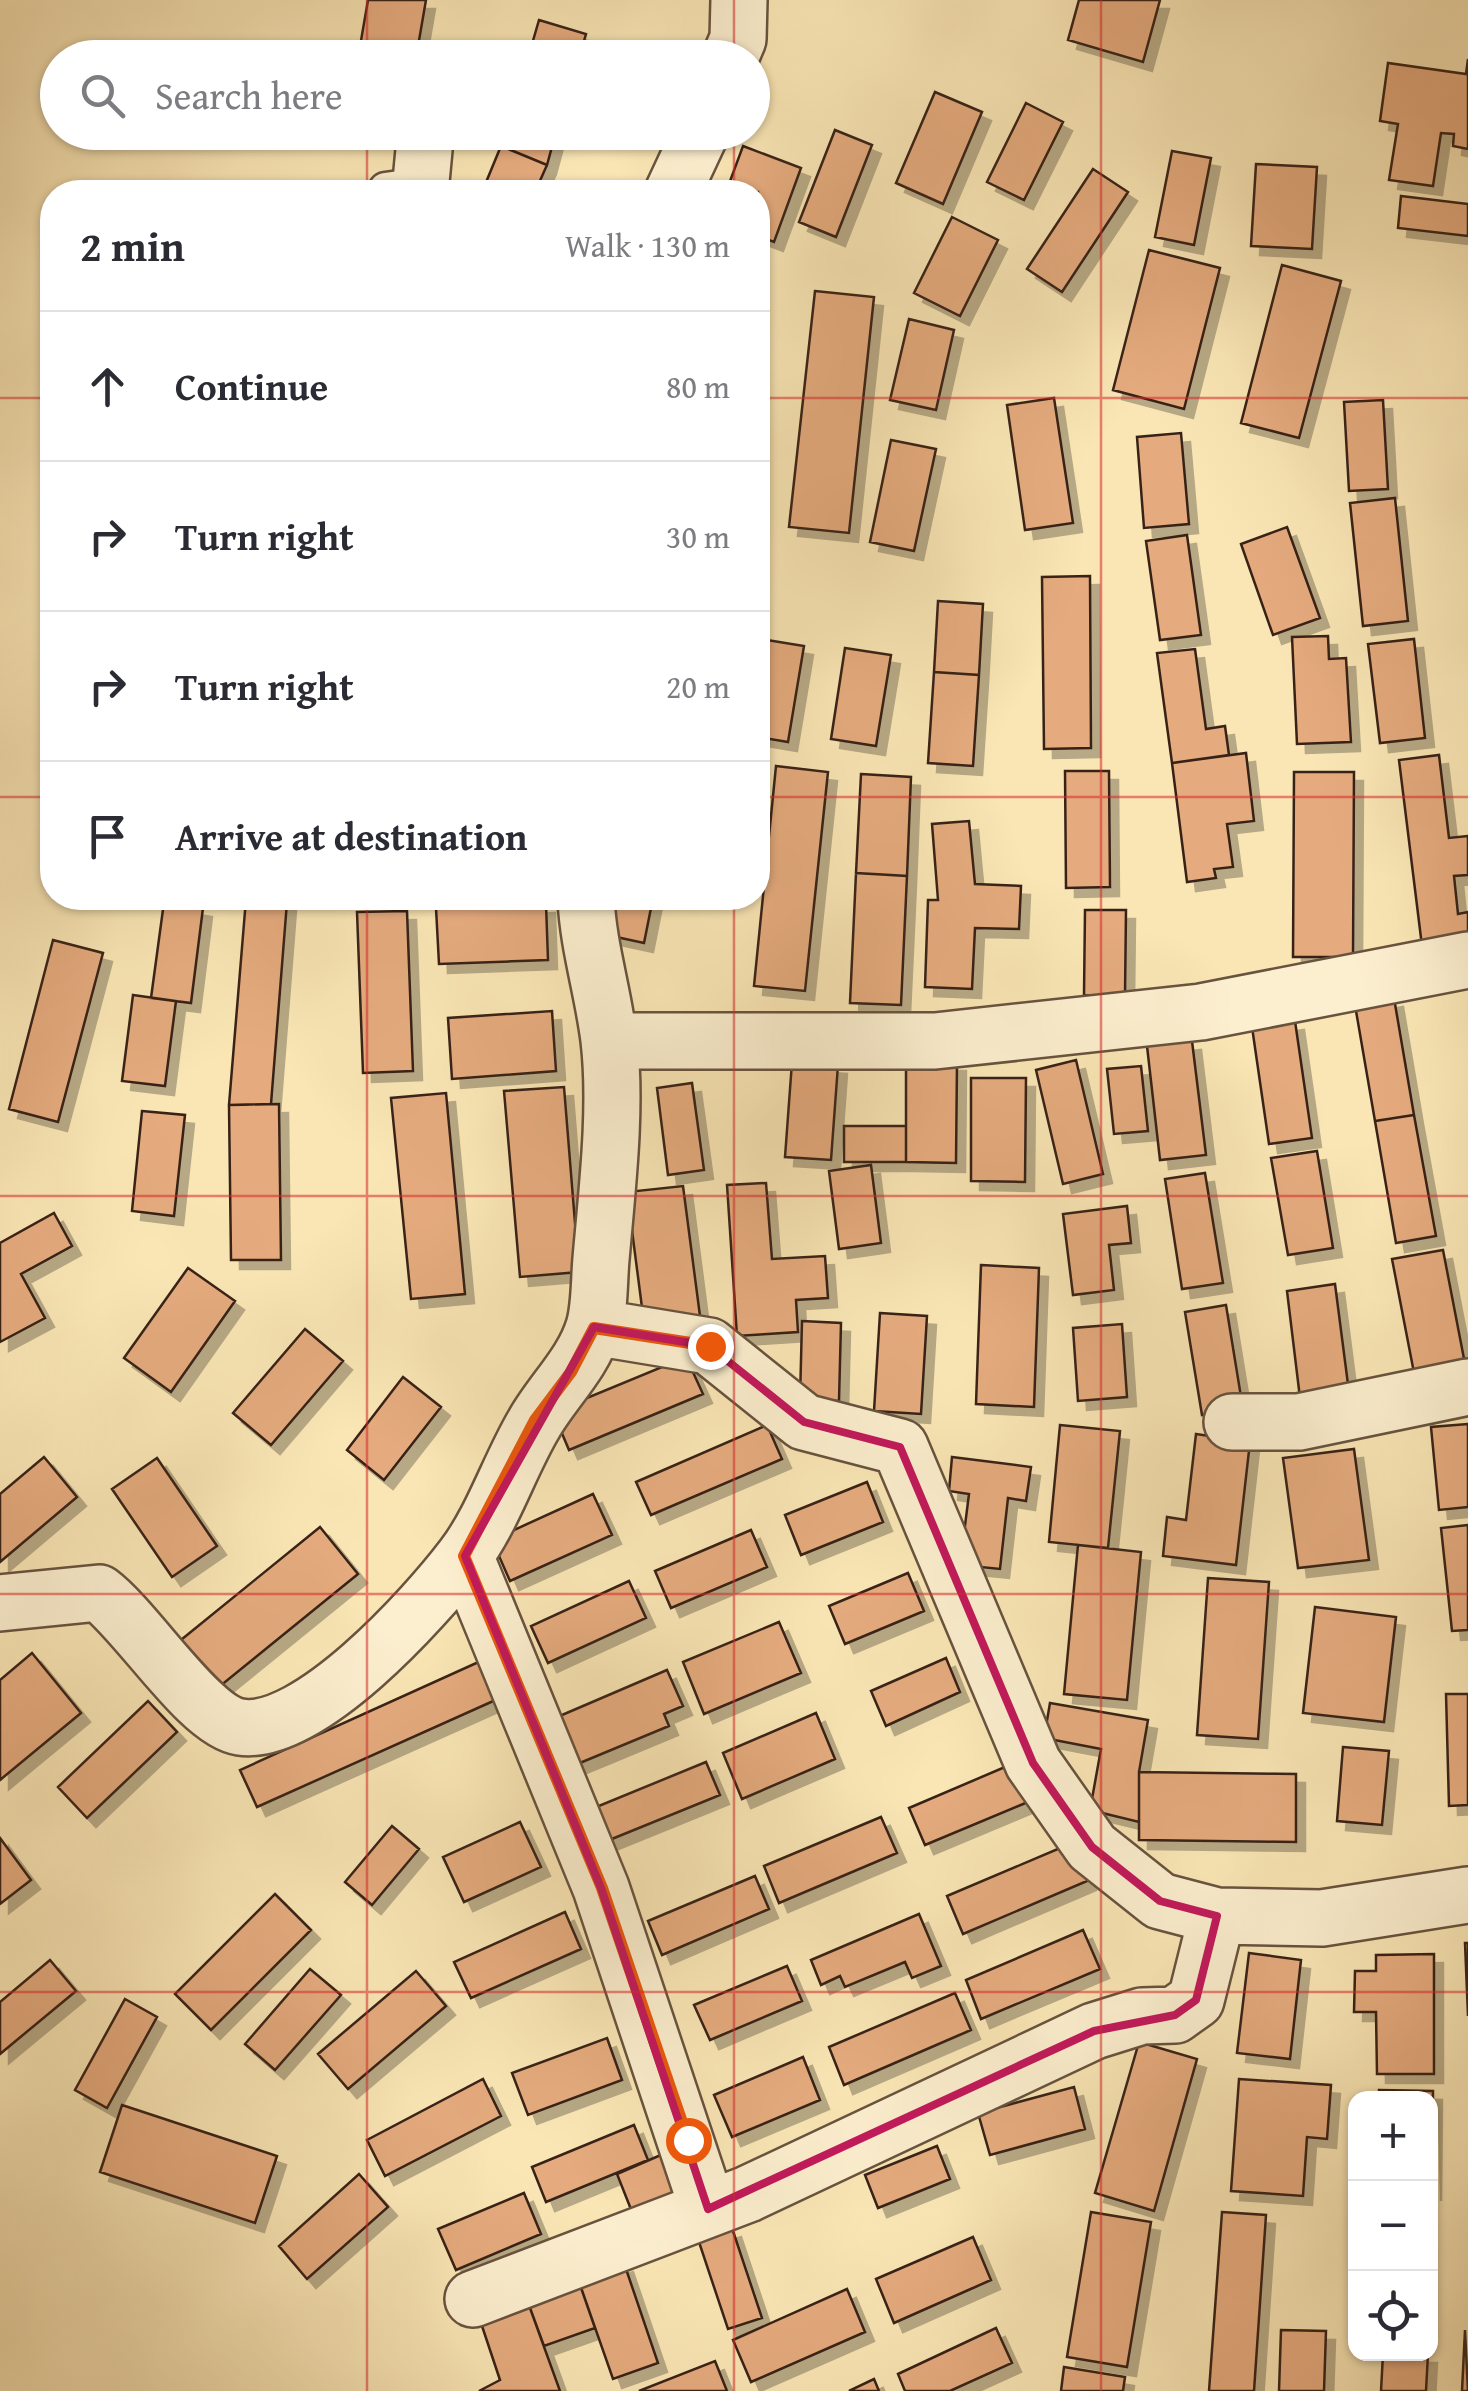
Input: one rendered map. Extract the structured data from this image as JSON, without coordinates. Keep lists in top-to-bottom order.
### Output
{
  "page": {
    "search": "Search here",
    "heading": ["2 min", "Walk · 130 m"],
    "list": [
      ["Continue", "80 m"],
      ["Turn right", "30 m"],
      ["Turn right", "20 m"],
      "Arrive at destination"
    ],
    "map_buttons": ["+", "−"]
  }
}
